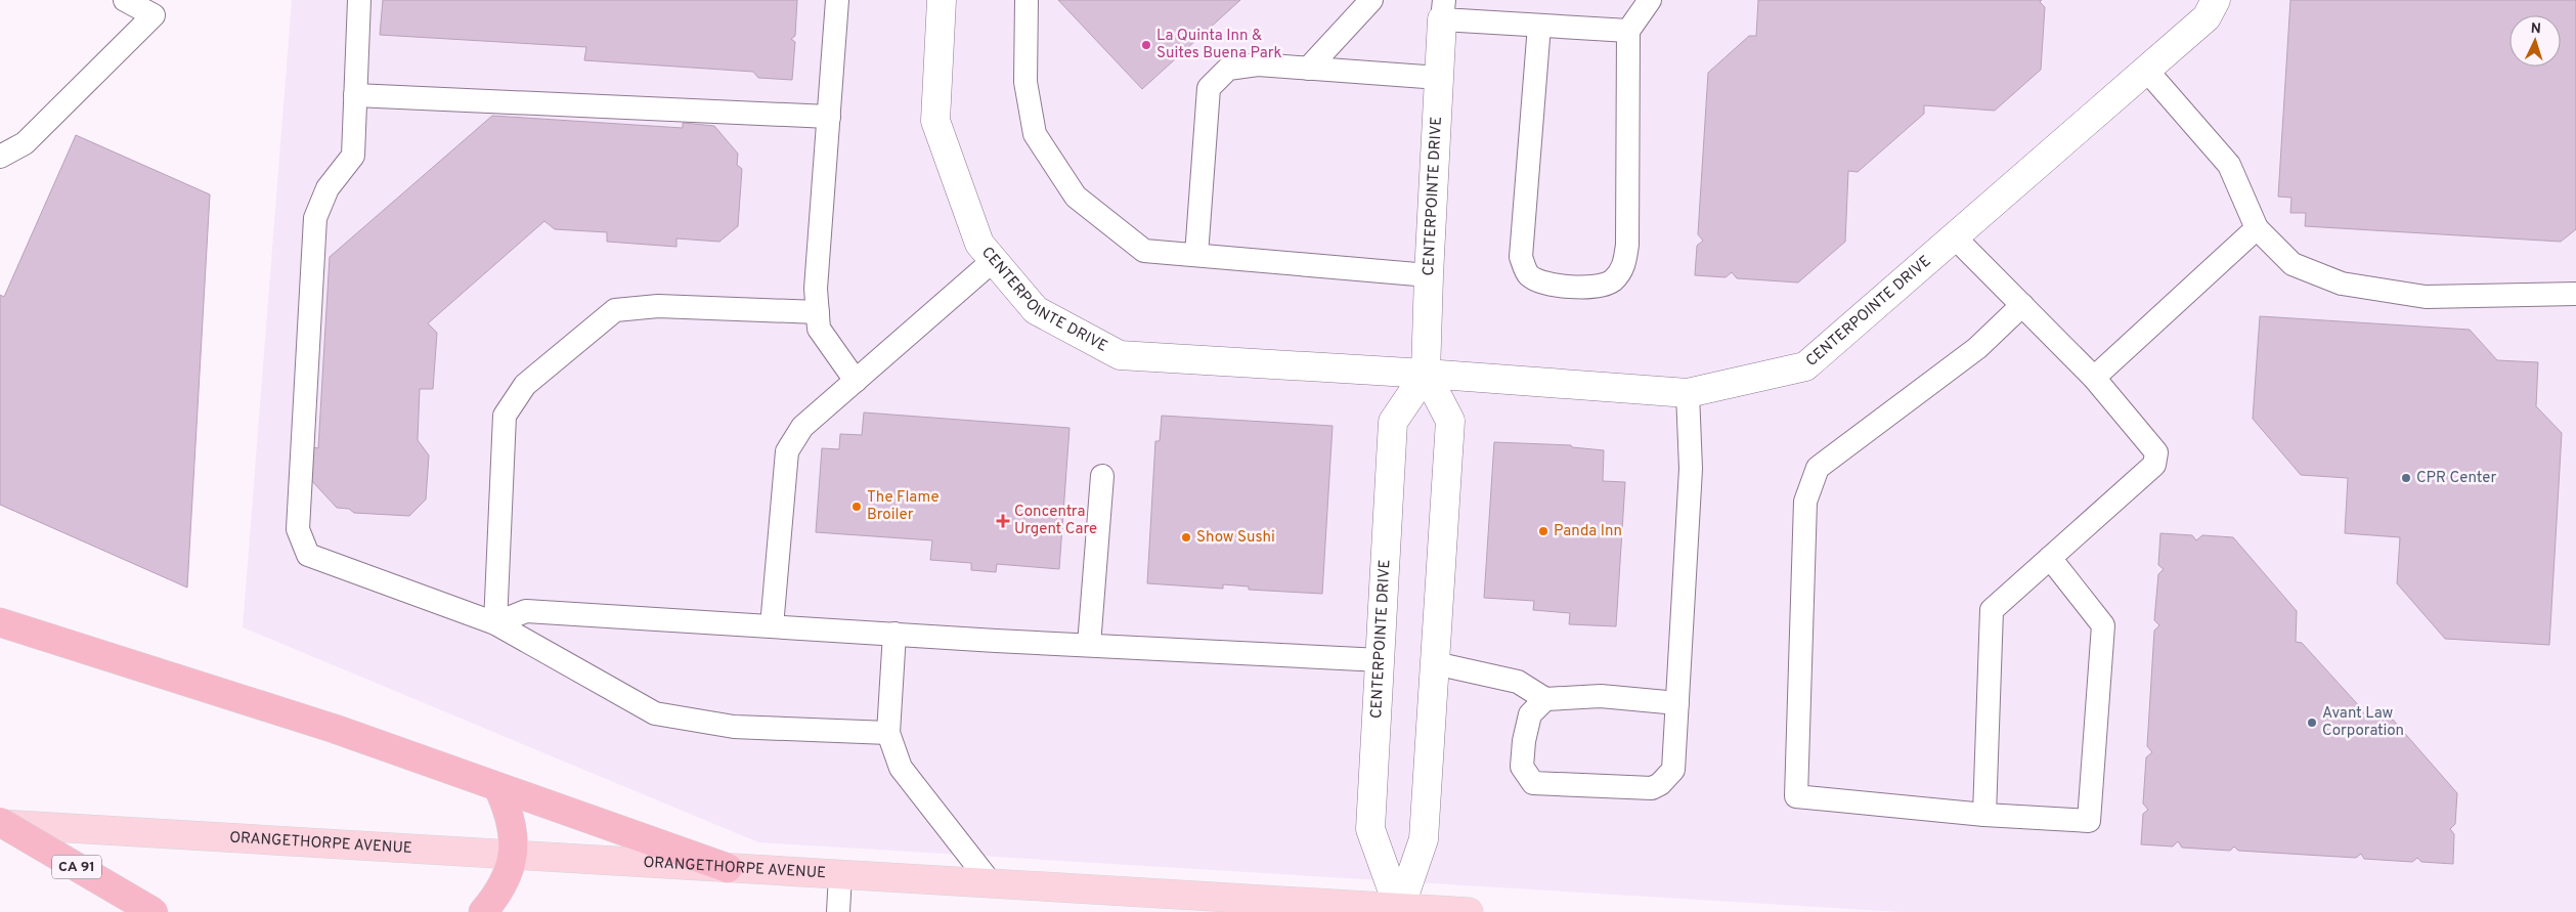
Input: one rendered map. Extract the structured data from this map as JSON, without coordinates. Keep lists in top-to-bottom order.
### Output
{
  "streets": {
    "highway": ["CA 91"],
    "main road": ["ORANGETHORPE AVENUE"],
    "street": ["CENTERPOINTE DRIVE"]
  },
  "crossings": [
    ["CENTERPOINTE DRIVE", "ORANGETHORPE AVENUE"],
    ["ORANGETHORPE AVENUE", "CA 91"]
  ],
  "places": {
    "other": [
      "La Quinta Inn & Suites Buena Park",
      "CPR Center",
      "The Flame Broiler",
      "Panda Inn",
      "Show Sushi",
      "Avant Law Corporation"
    ],
    "health": ["Concentra Urgent Care"]
  },
  "north": "top"
}
